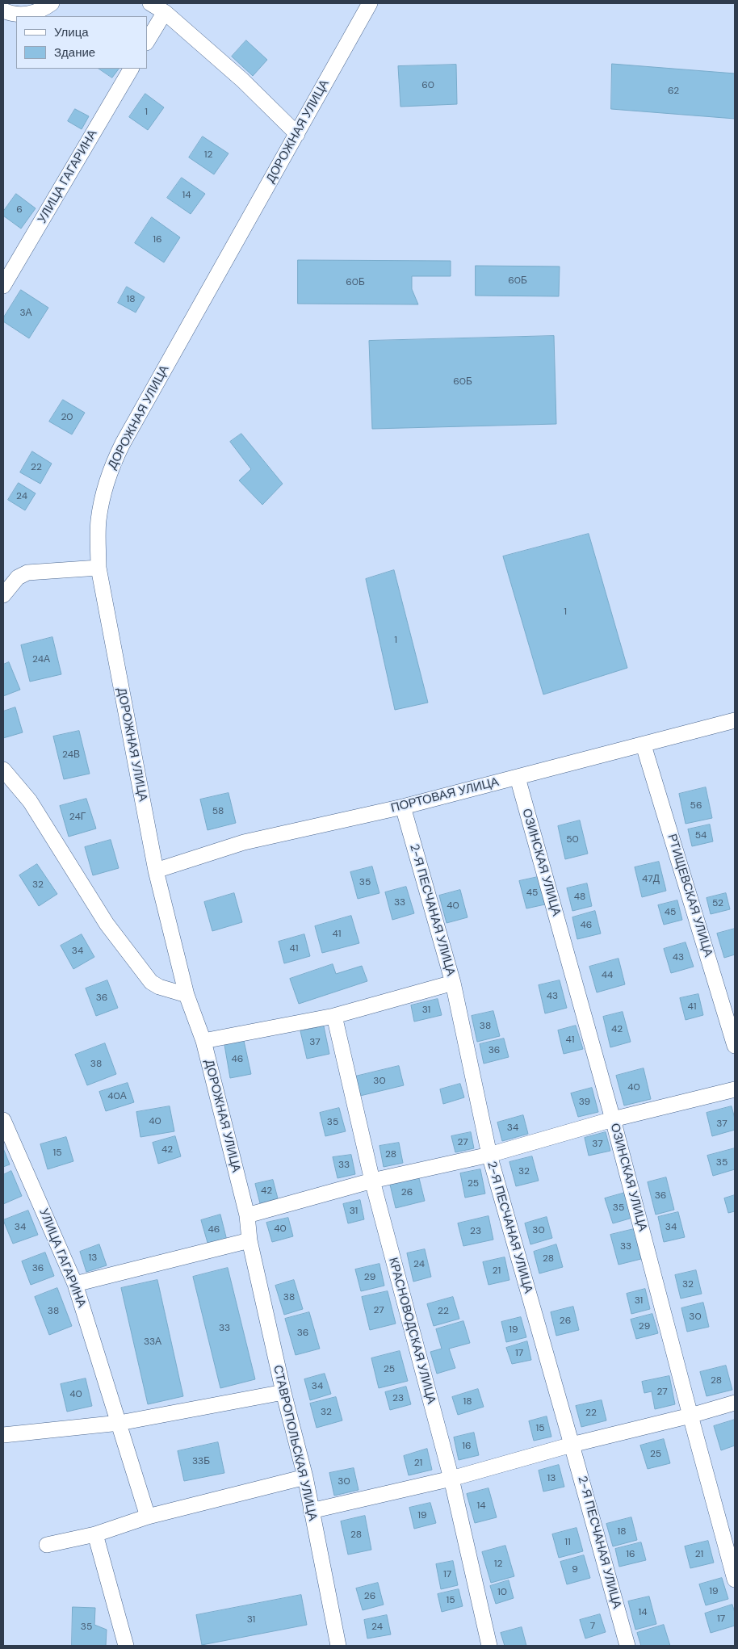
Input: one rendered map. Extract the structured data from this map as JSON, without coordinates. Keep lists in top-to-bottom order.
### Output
{
  "streets": {
    "street": [
      "ДОРОЖНАЯ УЛИЦА",
      "УЛИЦА ГАГАРИНА",
      "ПОРТОВАЯ УЛИЦА",
      "ОЗИНСКАЯ УЛИЦА",
      "РТИЩЕВСКАЯ УЛИЦА",
      "2-Я ПЕСЧАНАЯ УЛИЦА",
      "КРАСНОВОДСКАЯ УЛИЦА",
      "СТАВРОПОЛЬСКАЯ УЛИЦА"
    ]
  },
  "crossings": [
    ["ДОРОЖНАЯ УЛИЦА", "ПОРТОВАЯ УЛИЦА"],
    ["ДОРОЖНАЯ УЛИЦА", "СТАВРОПОЛЬСКАЯ УЛИЦА"],
    ["ПОРТОВАЯ УЛИЦА", "ОЗИНСКАЯ УЛИЦА"],
    ["ПОРТОВАЯ УЛИЦА", "РТИЩЕВСКАЯ УЛИЦА"],
    ["ПОРТОВАЯ УЛИЦА", "2-Я ПЕСЧАНАЯ УЛИЦА"]
  ],
  "house_numbers": [
    "60",
    "62",
    "1",
    "12",
    "14",
    "6",
    "16",
    "60Б",
    "60Б",
    "18",
    "3А",
    "60Б",
    "20",
    "22",
    "24",
    "1",
    "1",
    "24А",
    "24В",
    "56",
    "58",
    "24Г",
    "54",
    "50",
    "47Д",
    "35",
    "32",
    "45",
    "48",
    "33",
    "52",
    "40",
    "45",
    "46",
    "41",
    "41",
    "34",
    "43",
    "44",
    "43",
    "36",
    "41",
    "31",
    "38",
    "42",
    "41",
    "37",
    "36",
    "46",
    "38",
    "30",
    "40",
    "40А",
    "39",
    "40",
    "35",
    "37",
    "34",
    "27",
    "37",
    "42",
    "15",
    "28",
    "35",
    "33",
    "32",
    "25",
    "42",
    "26",
    "36",
    "35",
    "31",
    "34",
    "34",
    "40",
    "46",
    "30",
    "23",
    "33",
    "13",
    "28",
    "24",
    "36",
    "21",
    "29",
    "32",
    "38",
    "31",
    "27",
    "38",
    "22",
    "30",
    "26",
    "29",
    "33",
    "19",
    "36",
    "33А",
    "17",
    "25",
    "28",
    "34",
    "27",
    "40",
    "23",
    "18",
    "32",
    "22",
    "15",
    "16",
    "25",
    "33Б",
    "21",
    "13",
    "30",
    "14",
    "19",
    "18",
    "28",
    "11",
    "16",
    "21",
    "12",
    "9",
    "17",
    "19",
    "10",
    "26",
    "15",
    "14",
    "17",
    "31",
    "7",
    "35",
    "24"
  ],
  "legend": ["Улица", "Здание"]
}
